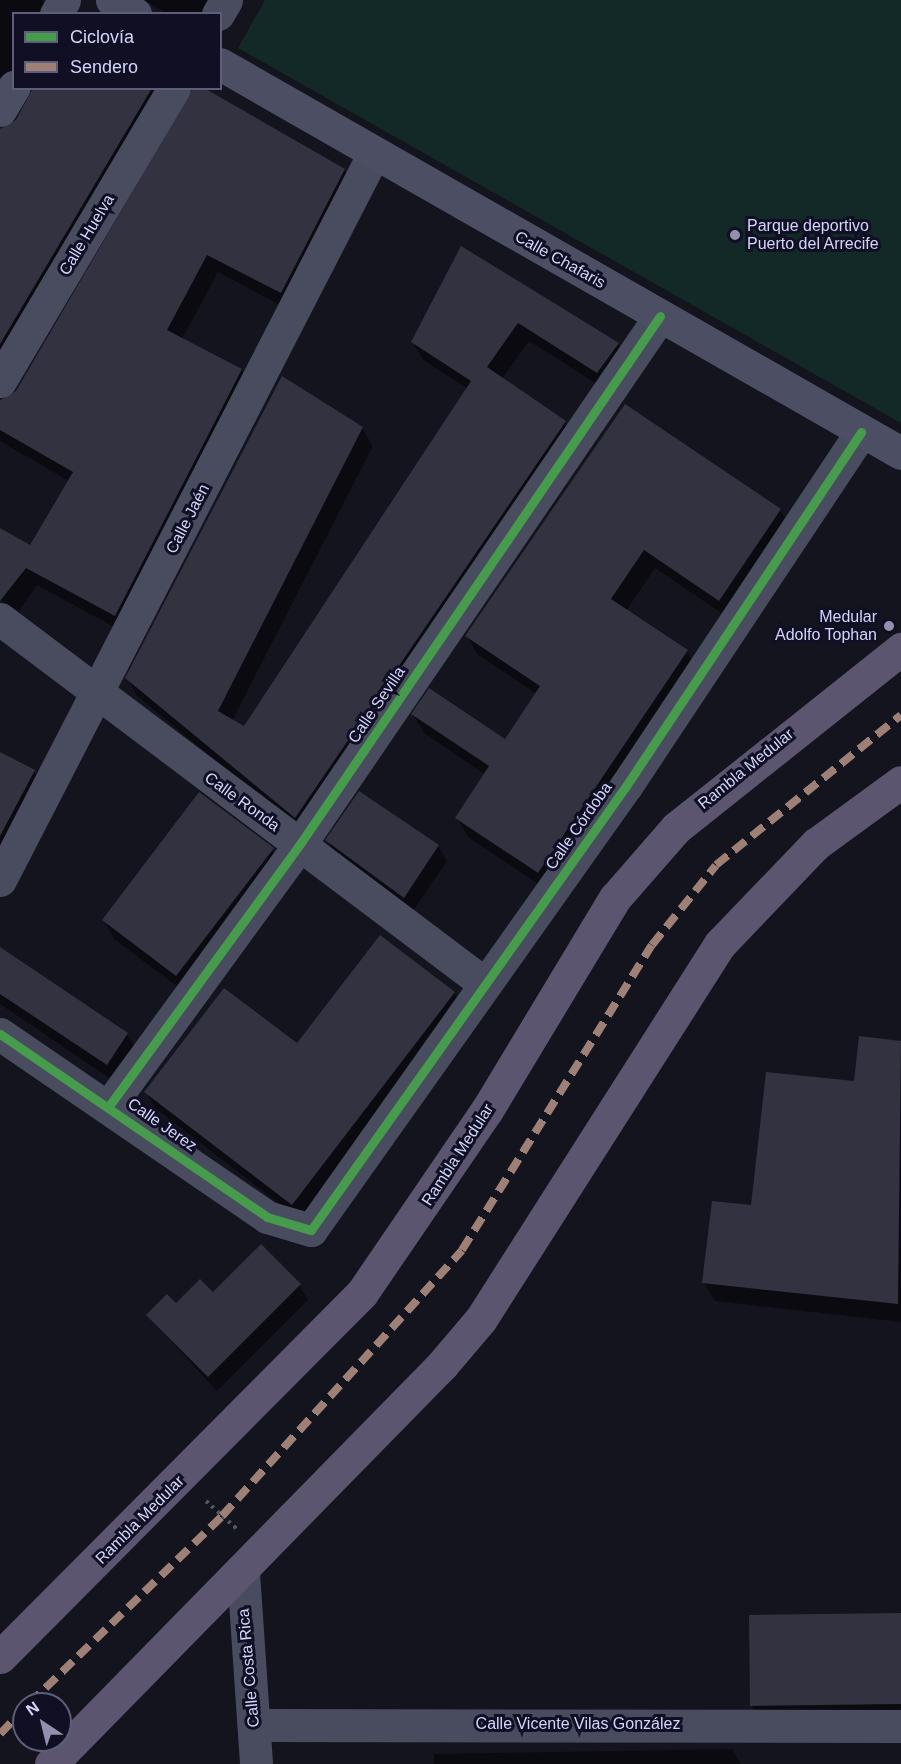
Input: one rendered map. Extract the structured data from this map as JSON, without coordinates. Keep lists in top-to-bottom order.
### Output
{
  "streets": {
    "main road": ["Rambla Medular"],
    "street": [
      "Calle Huelva",
      "Calle Chafaris",
      "Calle Jaén",
      "Calle Sevilla",
      "Calle Ronda",
      "Calle Córdoba",
      "Calle Jerez",
      "Calle Costa Rica",
      "Calle Vicente Vilas González"
    ]
  },
  "crossings": [
    ["Calle Chafaris", "Calle Jaén"],
    ["Calle Chafaris", "Calle Sevilla"],
    ["Calle Chafaris", "Calle Córdoba"],
    ["Calle Jaén", "Calle Ronda"],
    ["Calle Sevilla", "Calle Ronda"],
    ["Calle Sevilla", "Calle Jerez"],
    ["Calle Ronda", "Calle Córdoba"],
    ["Calle Córdoba", "Calle Jerez"],
    ["Calle Costa Rica", "Calle Vicente Vilas González"]
  ],
  "places": ["Parque deportivo Puerto del Arrecife", "Medular Adolfo Tophan"],
  "legend": ["Ciclovía", "Sendero"],
  "north": "top left"
}
